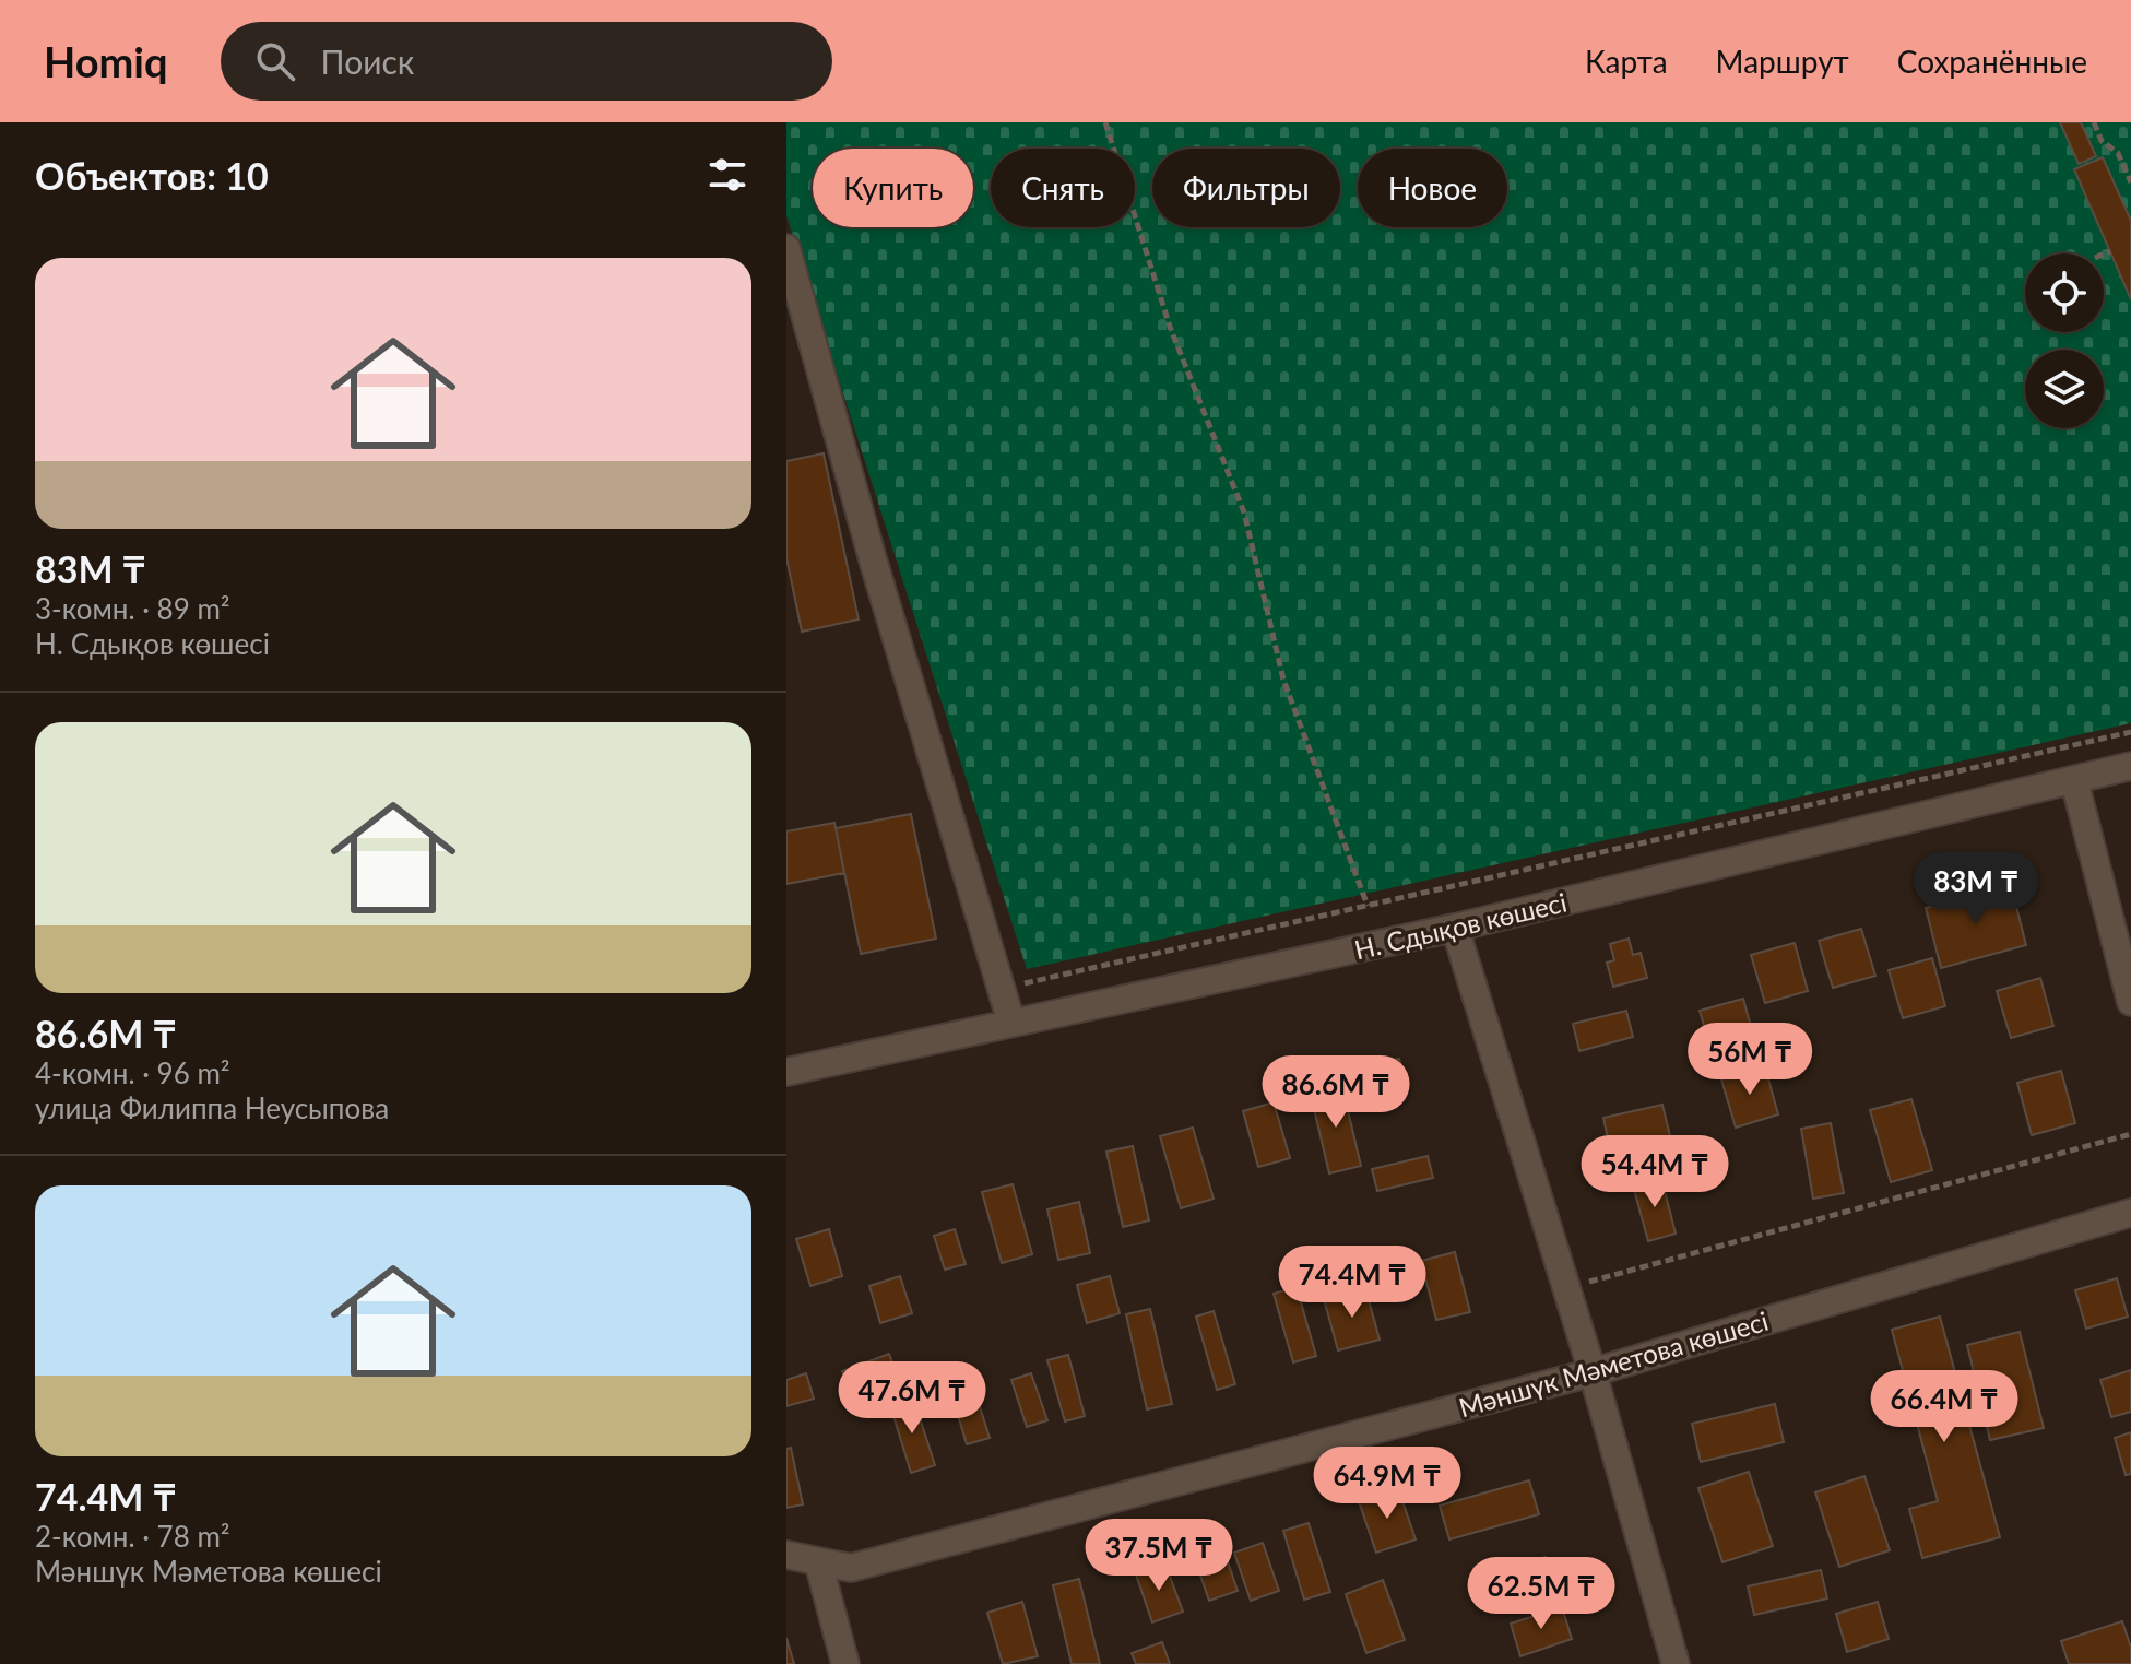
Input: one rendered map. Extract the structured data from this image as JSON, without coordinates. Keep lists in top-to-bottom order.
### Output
{
  "streets": {
    "street": ["Н. Сдықов көшесі", "Мәншүк Мәметова көшесі"]
  },
  "page": {
    "header": "Homiq",
    "search": "Поиск",
    "nav": ["Карта", "Маршрут", "Сохранённые"],
    "heading": "Объектов: 10",
    "chip": [
      "Купить",
      "Снять",
      "Фильтры",
      "Новое"
    ],
    "list": [
      {
        "name": "83M ₸",
        "note": "3-комн. · 89 m² · Н. Сдықов көшесі"
      },
      {
        "name": "86.6M ₸",
        "note": "4-комн. · 96 m² · улица Филиппа Неусыпова"
      },
      {
        "name": "74.4M ₸",
        "note": "2-комн. · 78 m² · Мәншүк Мәметова көшесі"
      }
    ],
    "price": [
      "83M ₸",
      "56M ₸",
      "86.6M ₸",
      "54.4M ₸",
      "74.4M ₸",
      "47.6M ₸",
      "66.4M ₸",
      "64.9M ₸",
      "37.5M ₸",
      "62.5M ₸"
    ]
  }
}
